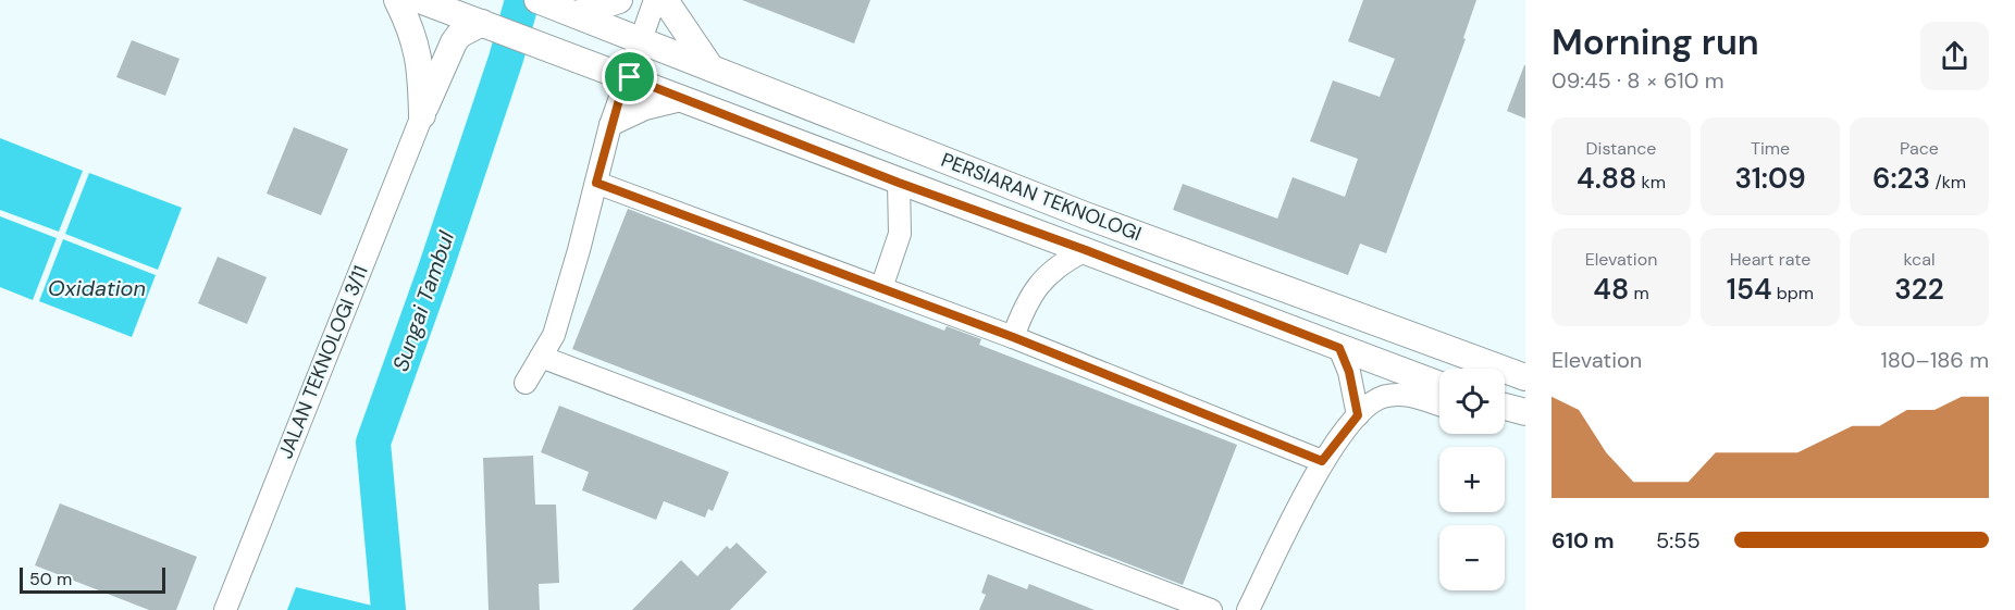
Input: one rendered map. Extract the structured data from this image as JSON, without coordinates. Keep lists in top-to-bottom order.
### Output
{
  "streets": {
    "street": ["PERSIARAN TEKNOLOGI", "JALAN TEKNOLOGI 3/11"]
  },
  "water": ["Oxidation", "Sungai Tambul"],
  "scale_bar": "50 m",
  "page": {
    "heading": ["Morning run", "09:45 · 8 × 610 m"],
    "stats": [
      ["Distance", "4.88 km"],
      ["Time", "31:09"],
      ["Pace", "6:23 /km"],
      ["Elevation", "48 m"],
      ["Heart rate", "154 bpm"],
      ["kcal", "322"]
    ],
    "chart": ["Elevation", "180–186 m"],
    "map_buttons": ["+", "−"],
    "list": [
      {
        "name": "610 m",
        "note": "5:55"
      }
    ],
    "scale": "50 m"
  }
}
